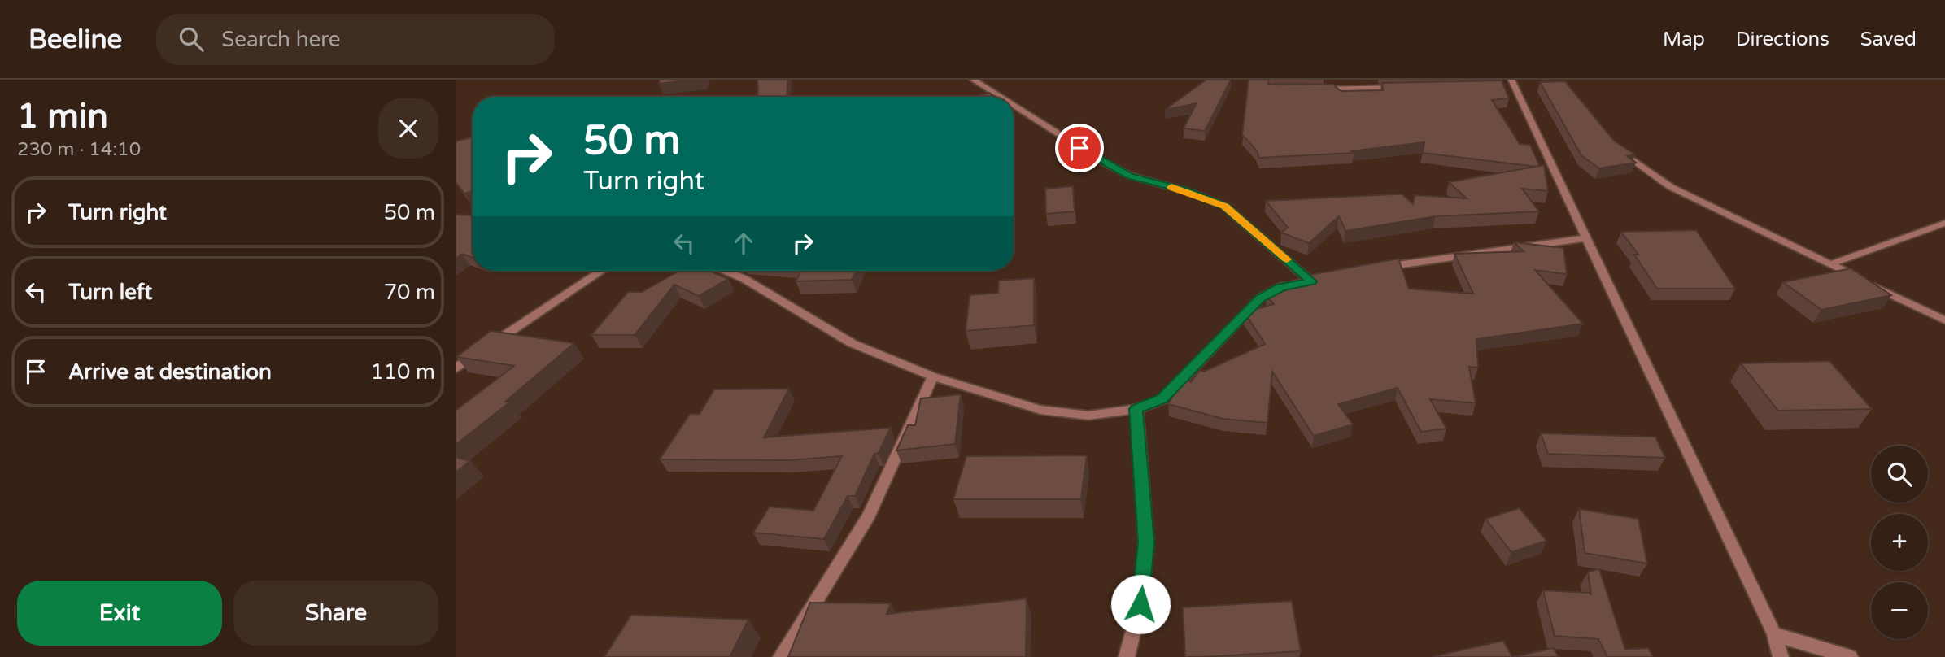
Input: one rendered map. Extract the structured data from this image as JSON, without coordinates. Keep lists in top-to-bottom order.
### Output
{
  "page": {
    "header": "Beeline",
    "search": "Search here",
    "nav": ["Map", "Directions", "Saved"],
    "heading": ["1 min", "230 m · 14:10"],
    "turn": ["50 m", "Turn right"],
    "list": [
      {
        "name": "Turn right",
        "value": "50 m"
      },
      {
        "name": "Turn left",
        "value": "70 m"
      },
      {
        "name": "Arrive at destination",
        "value": "110 m"
      }
    ],
    "map_buttons": ["+", "−"],
    "buttons": ["Exit", "Share"]
  }
}
